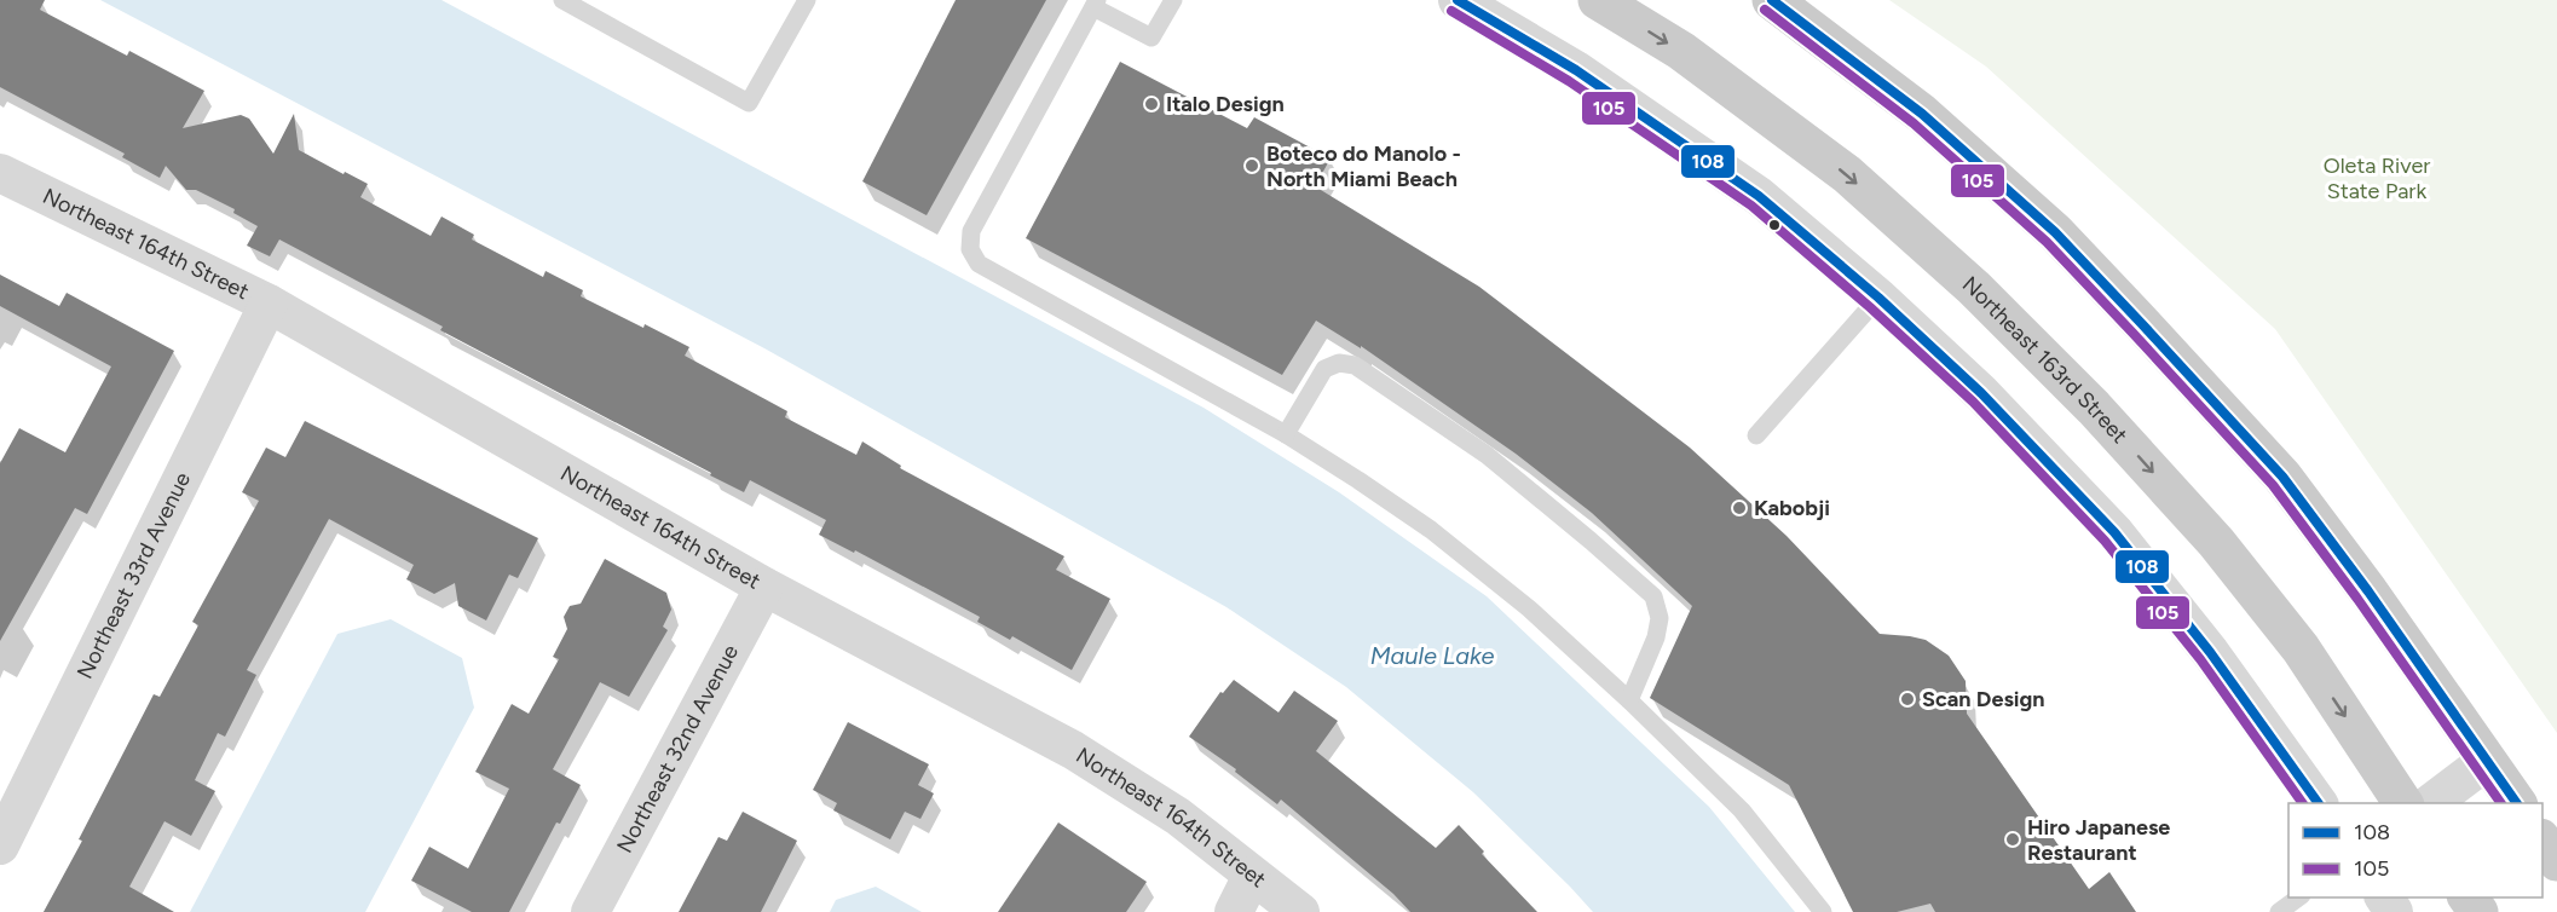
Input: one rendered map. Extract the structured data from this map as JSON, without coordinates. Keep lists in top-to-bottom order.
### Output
{
  "streets": {
    "main road": ["Northeast 163rd Street"],
    "street": ["Northeast 164th Street", "Northeast 33rd Avenue", "Northeast 32nd Avenue"]
  },
  "crossings": [
    ["Northeast 164th Street", "Northeast 33rd Avenue"],
    ["Northeast 164th Street", "Northeast 32nd Avenue"]
  ],
  "water": ["Maule Lake"],
  "parks": ["Oleta River State Park"],
  "places": [
    "Italo Design",
    "Boteco do Manolo - North Miami Beach",
    "Kabobji",
    "Scan Design",
    "Hiro Japanese Restaurant"
  ],
  "lines": ["transit line 108", "transit line 105"],
  "legend": ["108", "105"]
}
